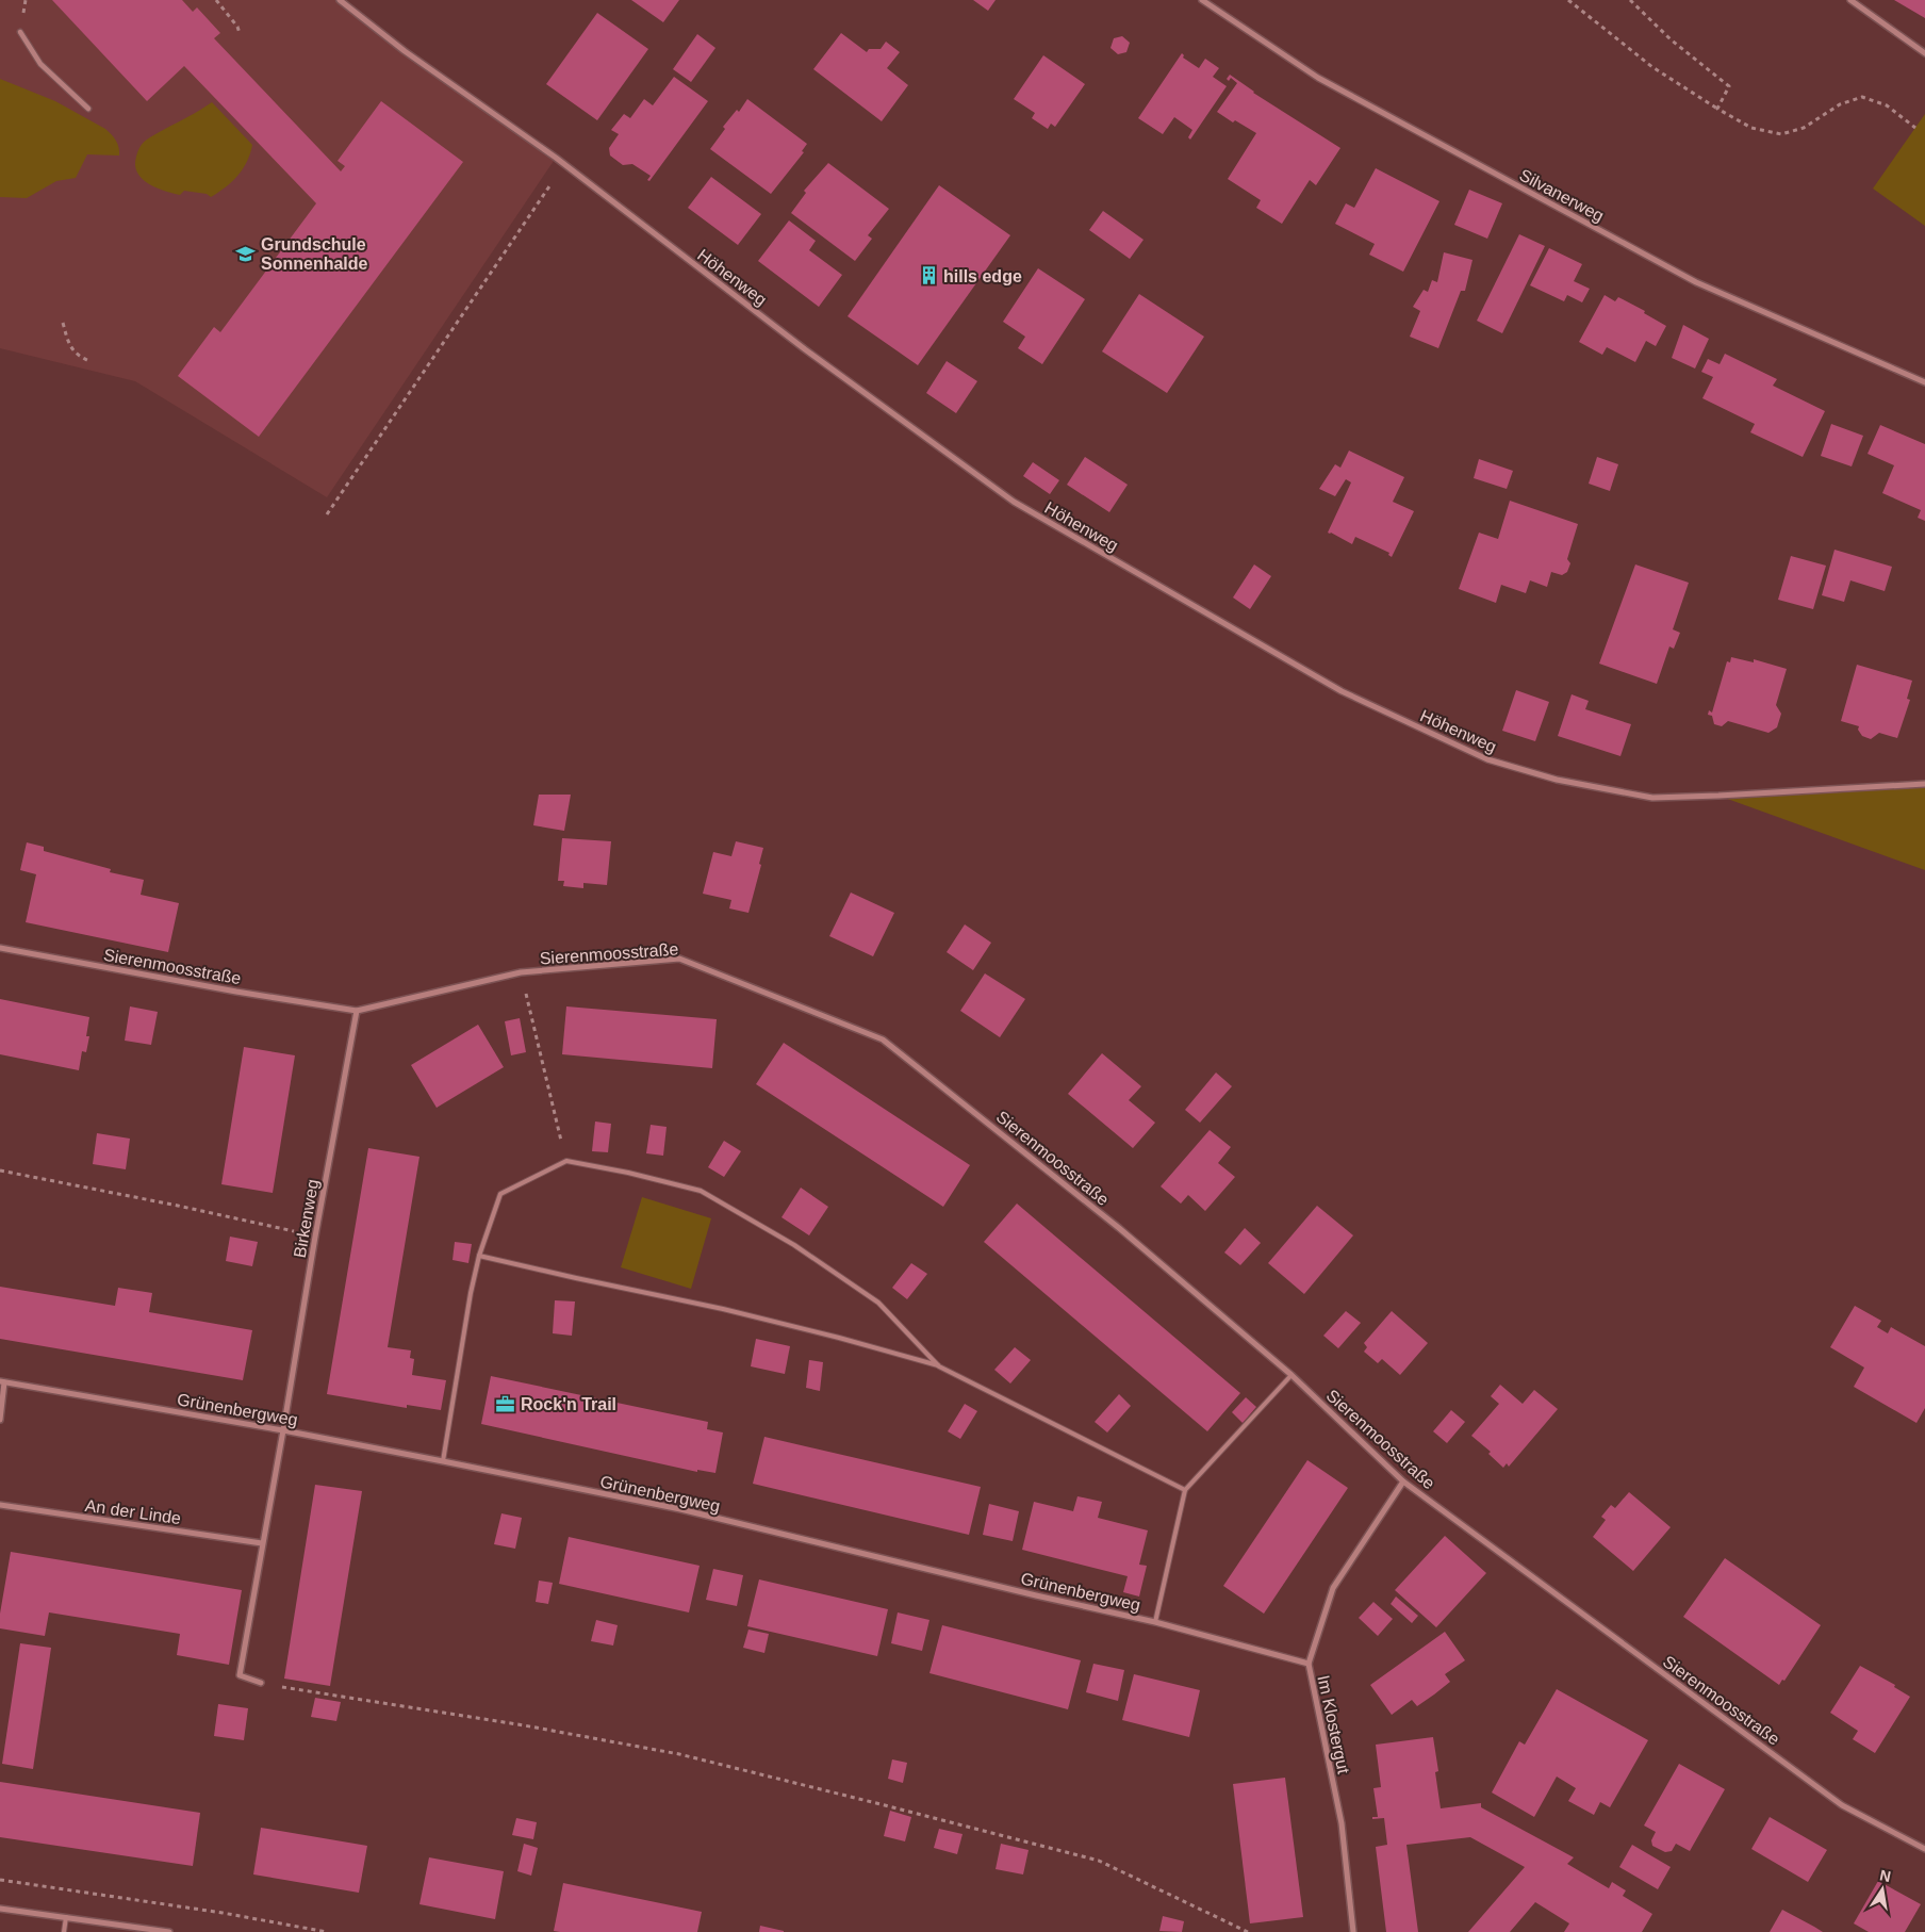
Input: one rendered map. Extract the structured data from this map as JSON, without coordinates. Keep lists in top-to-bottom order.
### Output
{
  "streets": {
    "street": [
      "Silvanerweg",
      "Höhenweg",
      "Sierenmoosstraße",
      "Birkenweg",
      "Grünenbergweg",
      "An der Linde",
      "Im Klostergut"
    ]
  },
  "crossings": [
    ["Sierenmoosstraße", "Birkenweg"],
    ["Sierenmoosstraße", "Im Klostergut"],
    ["Birkenweg", "Grünenbergweg"],
    ["Grünenbergweg", "Im Klostergut"]
  ],
  "places": {
    "school or university": ["Grundschule Sonnenhalde"],
    "building": ["hills edge"],
    "office": ["Rock'n Trail"]
  },
  "north": "top"
}
